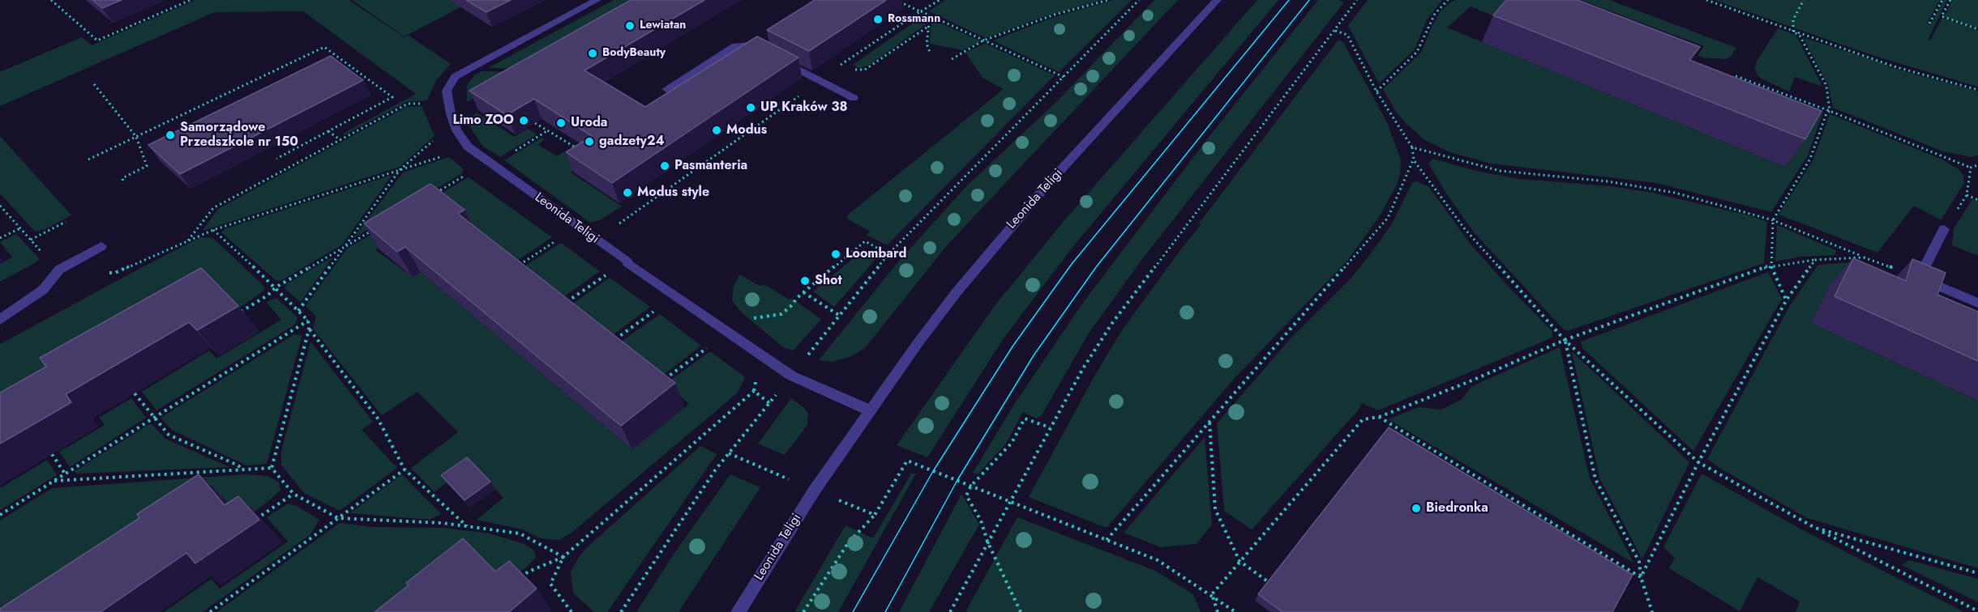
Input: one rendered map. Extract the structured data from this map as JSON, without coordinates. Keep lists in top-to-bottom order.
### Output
{
  "streets": {
    "street": ["Leonida Teligi"]
  },
  "places": [
    "Rossmann",
    "Lewiatan",
    "BodyBeauty",
    "UP Kraków 38",
    "Limo ZOO",
    "Uroda",
    "Modus",
    "Samorządowe Przedszkole nr 150",
    "gadzety24",
    "Pasmanteria",
    "Modus style",
    "Loombard",
    "Shot",
    "Biedronka"
  ]
}
